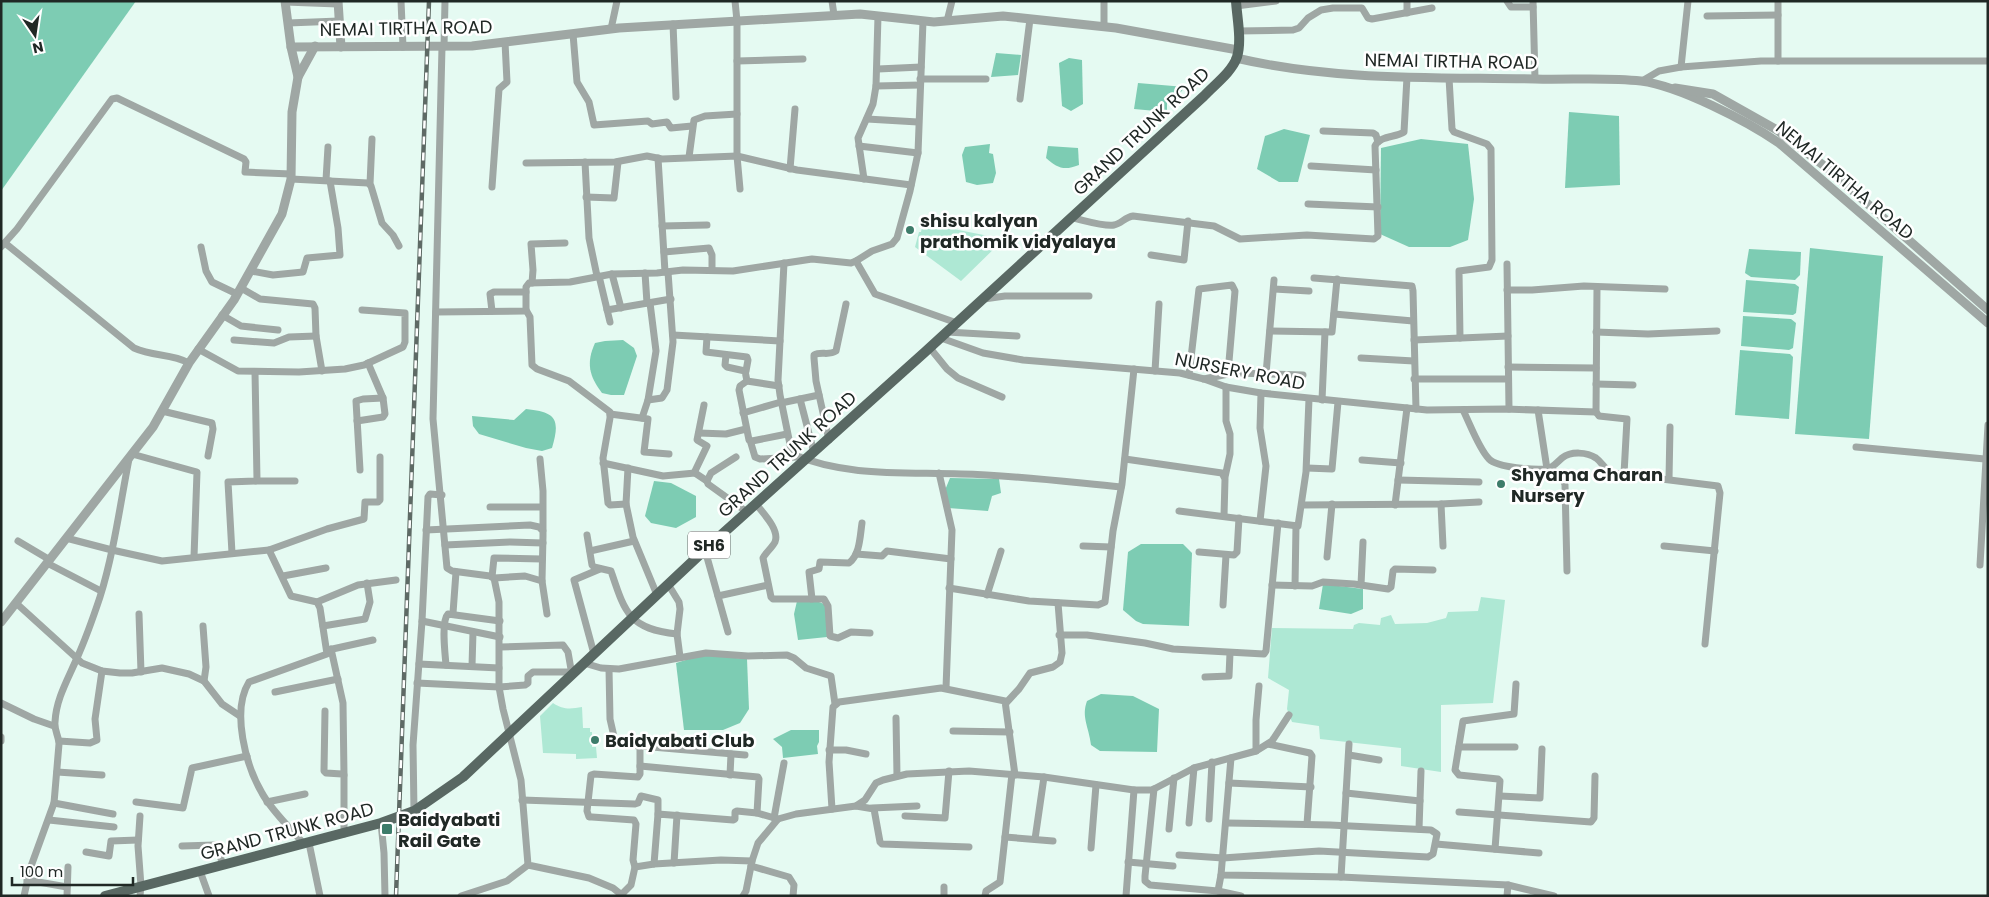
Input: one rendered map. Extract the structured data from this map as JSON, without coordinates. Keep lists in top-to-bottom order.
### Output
{
  "streets": {
    "main road": ["GRAND TRUNK ROAD", "SH6"],
    "street": ["NEMAI TIRTHA ROAD", "NURSERY ROAD"]
  },
  "crossings": [
    ["NEMAI TIRTHA ROAD", "GRAND TRUNK ROAD"],
    ["GRAND TRUNK ROAD", "NURSERY ROAD"]
  ],
  "places": {
    "other": ["shisu kalyan prathomik vidyalaya", "Shyama Charan Nursery", "Baidyabati Club"],
    "transit": ["Baidyabati Rail Gate"]
  },
  "scale_bar": "100 m",
  "north": "bottom"
}
